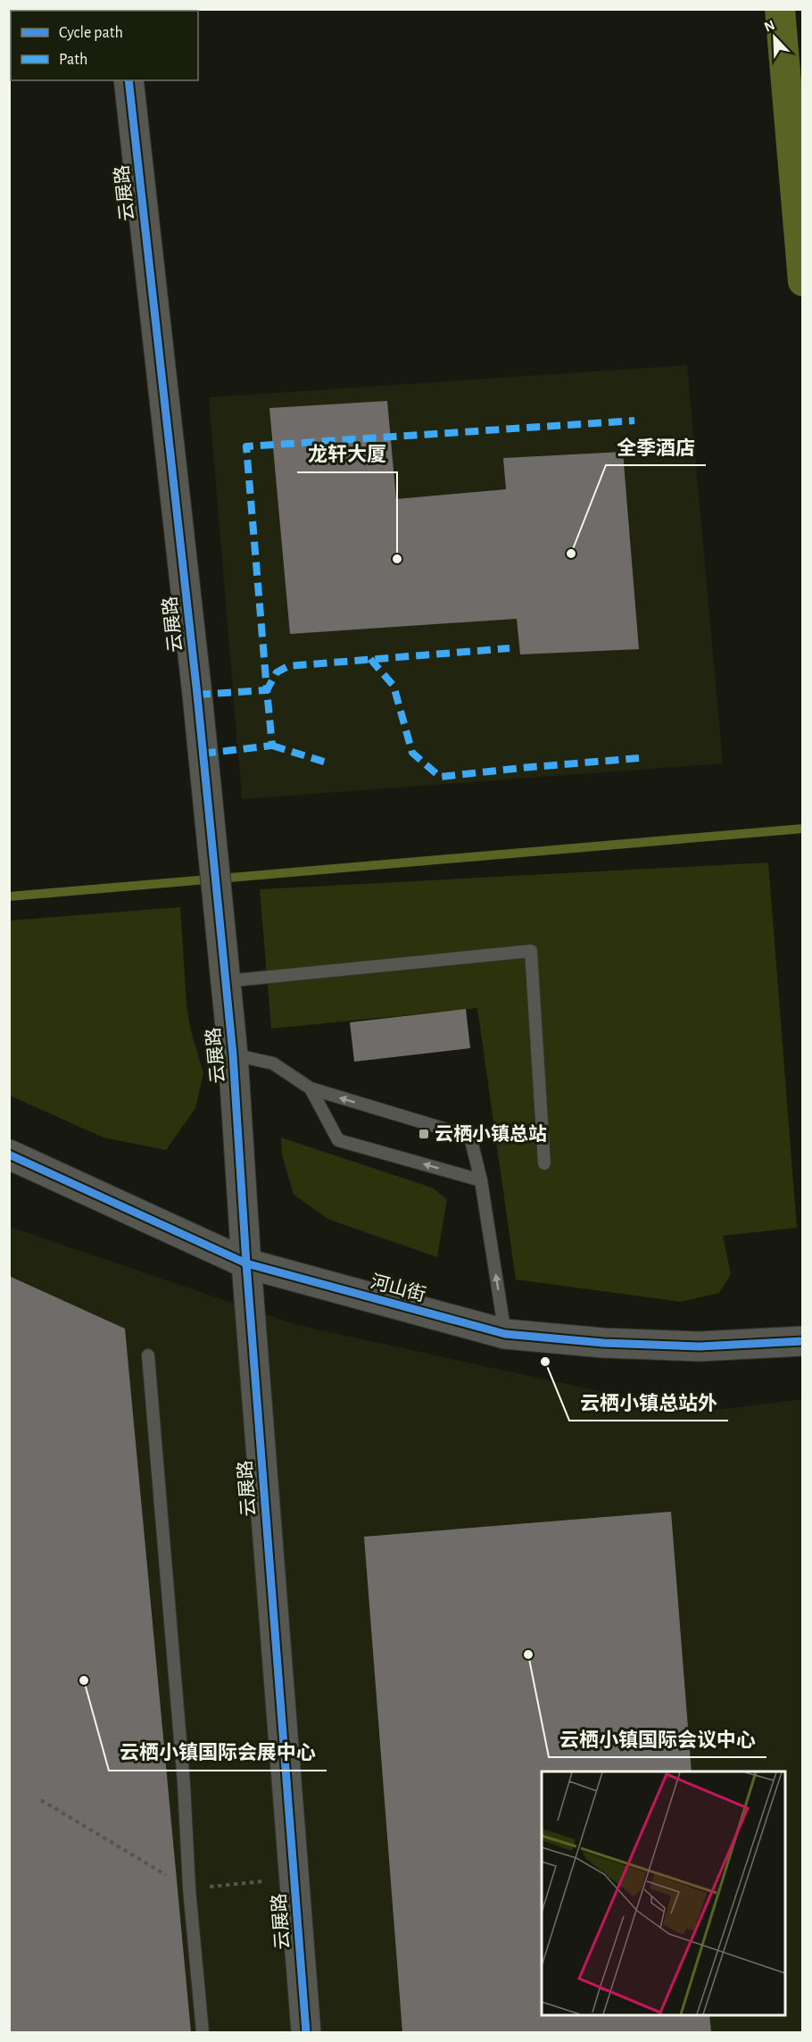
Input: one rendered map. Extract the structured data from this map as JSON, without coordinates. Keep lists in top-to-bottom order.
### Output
{
  "streets": {
    "street": ["云展路", "河山街"]
  },
  "crossings": [
    ["云展路", "河山街"]
  ],
  "places": {
    "other": [
      "全季酒店",
      "龙轩大厦",
      "云栖小镇总站外",
      "云栖小镇国际会议中心",
      "云栖小镇国际会展中心"
    ],
    "transit": ["云栖小镇总站"]
  },
  "legend": ["Cycle path", "Path"],
  "north": "top left"
}
